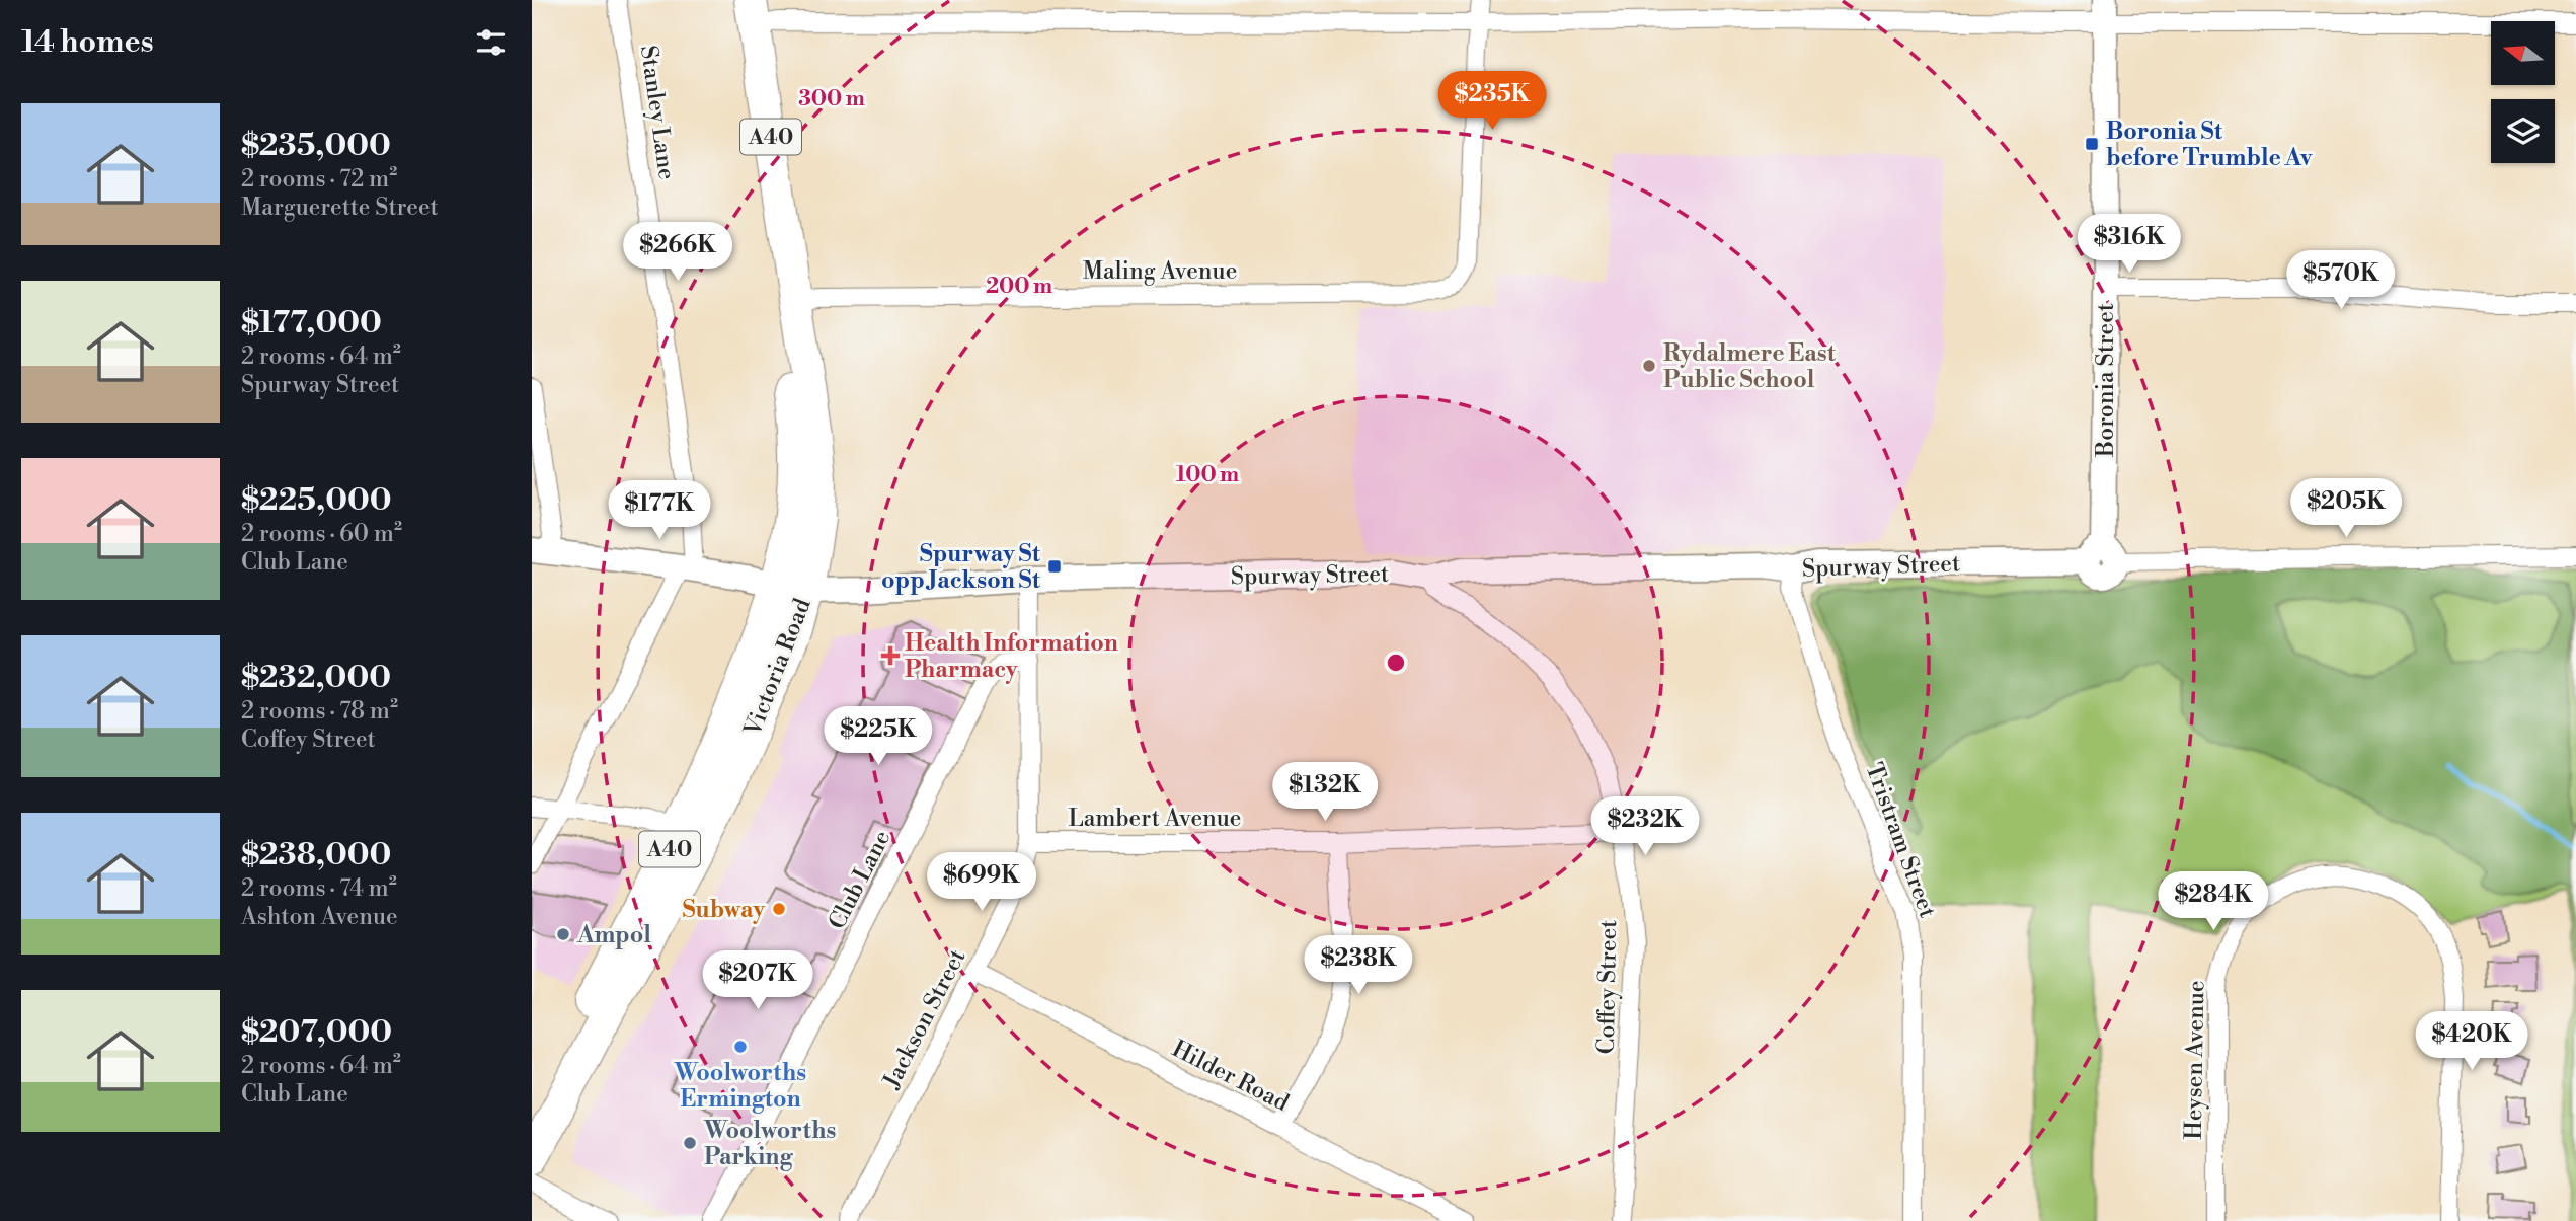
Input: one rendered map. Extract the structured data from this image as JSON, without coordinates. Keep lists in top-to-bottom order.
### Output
{
  "streets": {
    "highway": ["A40", "Victoria Road"],
    "street": [
      "Stanley Lane",
      "Maling Avenue",
      "Boronia Street",
      "Spurway Street",
      "Lambert Avenue",
      "Tristram Street",
      "Club Lane",
      "Coffey Street",
      "Jackson Street",
      "Heysen Avenue",
      "Hilder Road"
    ]
  },
  "crossings": [
    ["Stanley Lane", "Spurway Street"],
    ["Maling Avenue", "Victoria Road"],
    ["Boronia Street", "Spurway Street"],
    ["Spurway Street", "Victoria Road"],
    ["Spurway Street", "Tristram Street"],
    ["Spurway Street", "Coffey Street"],
    ["Spurway Street", "Jackson Street"],
    ["Lambert Avenue", "Coffey Street"],
    ["Lambert Avenue", "Jackson Street"],
    ["Club Lane", "Jackson Street"],
    ["Jackson Street", "Hilder Road"]
  ],
  "places": {
    "transit": ["Boronia St before Trumble Av", "Spurway St opp Jackson St"],
    "other": [
      "Rydalmere East Public School",
      "Subway",
      "Ampol",
      "Woolworths Ermington",
      "Woolworths Parking"
    ],
    "health": ["Health Information Pharmacy"]
  },
  "north": "left",
  "page": {
    "heading": "14 homes",
    "price": [
      "$235K",
      "$316K",
      "$266K",
      "$570K",
      "$205K",
      "$177K",
      "$225K",
      "$132K",
      "$232K",
      "$699K",
      "$284K",
      "$238K",
      "$207K",
      "$420K"
    ],
    "list": [
      {
        "name": "$235,000",
        "note": "2 rooms · 72 m² · Marguerette Street"
      },
      {
        "name": "$177,000",
        "note": "2 rooms · 64 m² · Spurway Street"
      },
      {
        "name": "$225,000",
        "note": "2 rooms · 60 m² · Club Lane"
      },
      {
        "name": "$232,000",
        "note": "2 rooms · 78 m² · Coffey Street"
      },
      {
        "name": "$238,000",
        "note": "2 rooms · 74 m² · Ashton Avenue"
      },
      {
        "name": "$207,000",
        "note": "2 rooms · 64 m² · Club Lane"
      }
    ]
  },
  "rings": ["300 m", "200 m", "100 m"]
}
